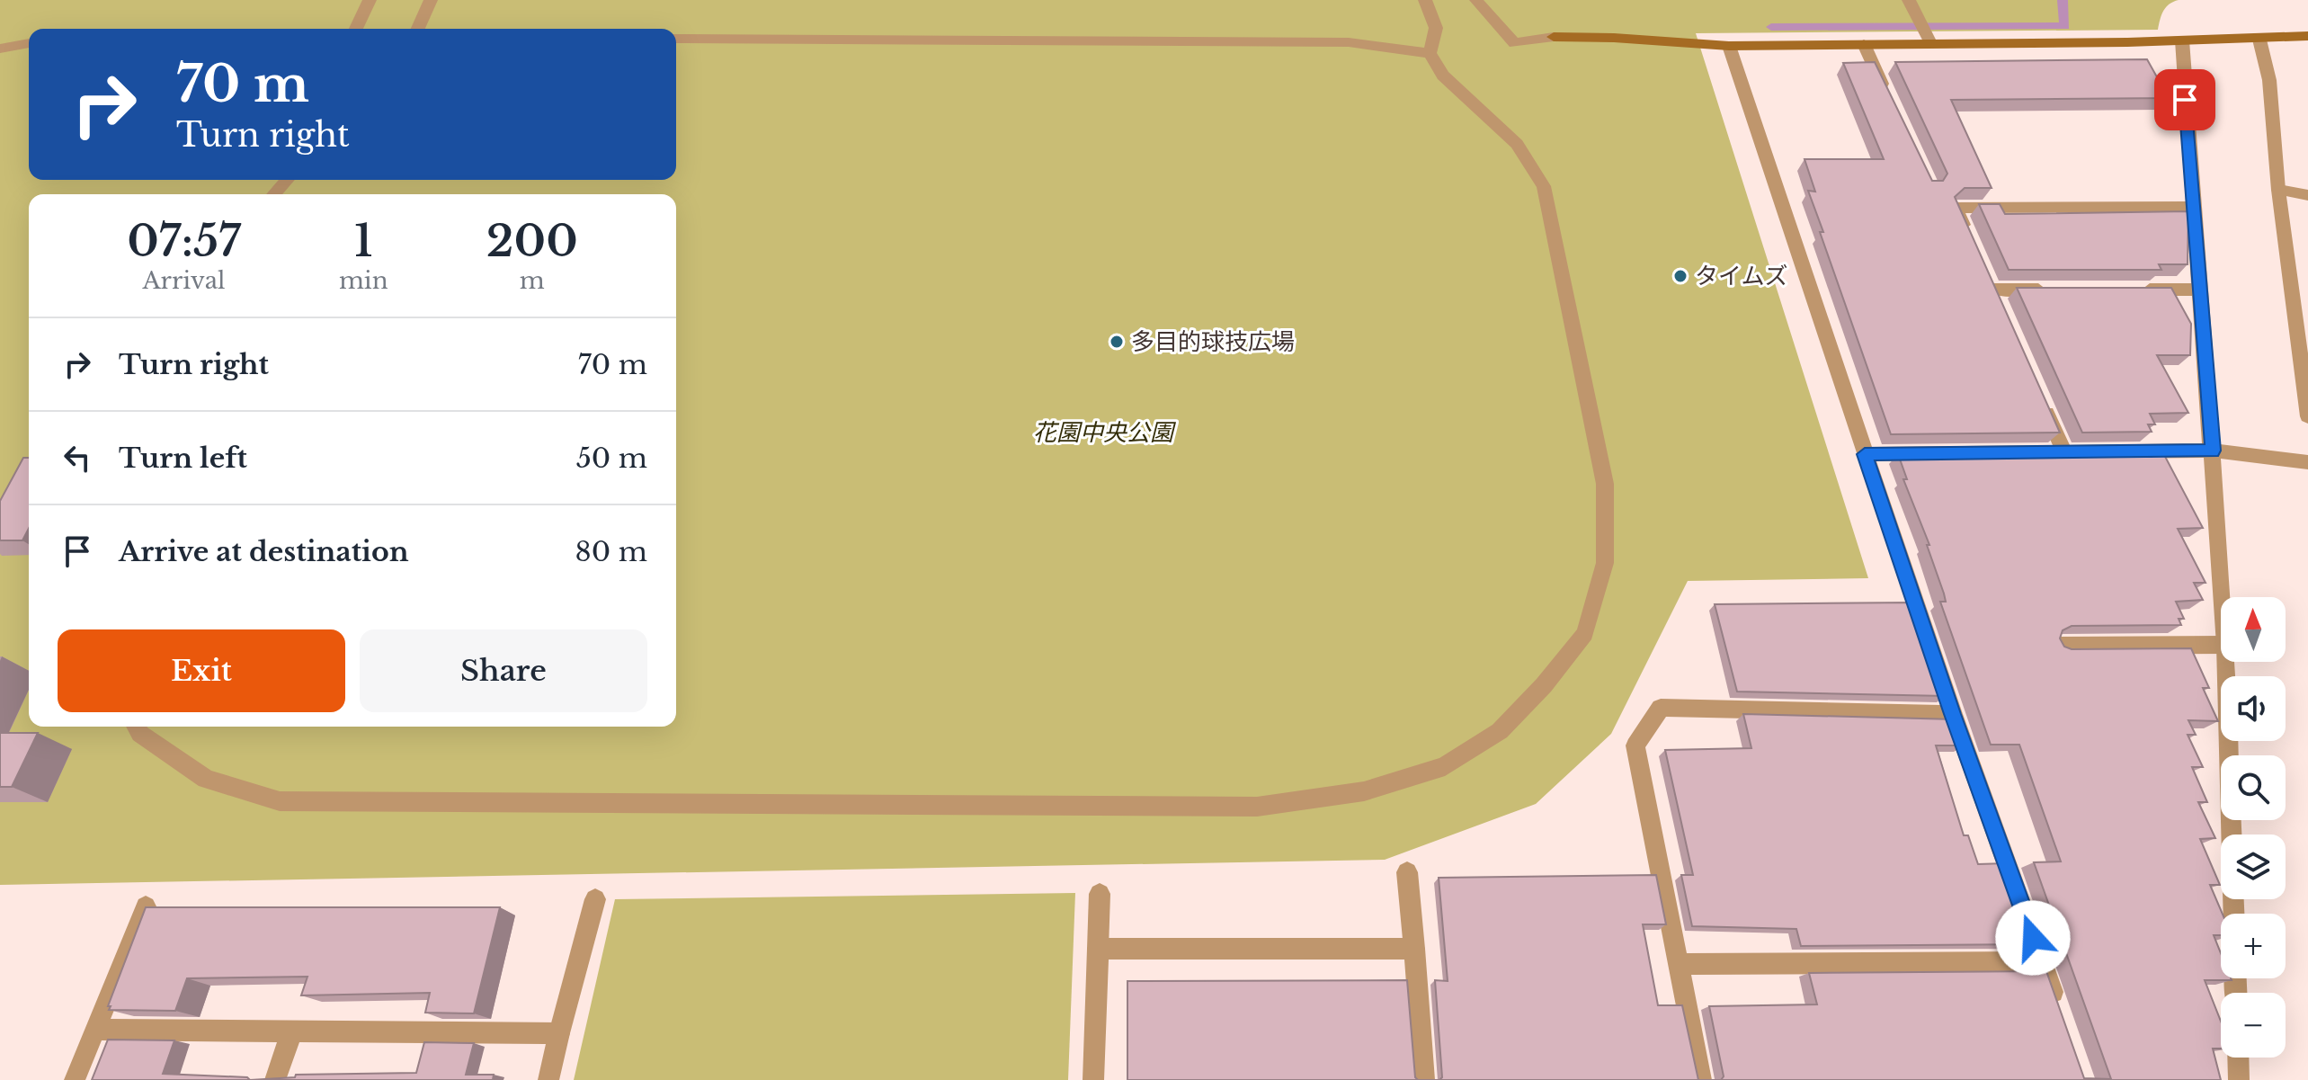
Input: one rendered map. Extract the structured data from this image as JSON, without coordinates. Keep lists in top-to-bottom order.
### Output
{
  "parks": ["花園中央公園"],
  "places": ["タイムズ", "多目的球技広場"],
  "north": "top",
  "page": {
    "turn": ["70 m", "Turn right"],
    "eta": [
      "07:57",
      "Arrival",
      "1",
      "min",
      "200",
      "m"
    ],
    "list": [
      {
        "name": "Turn right",
        "value": "70 m"
      },
      {
        "name": "Turn left",
        "value": "50 m"
      },
      {
        "name": "Arrive at destination",
        "value": "80 m"
      }
    ],
    "map_buttons": ["+", "−"],
    "buttons": ["Exit", "Share"]
  }
}
